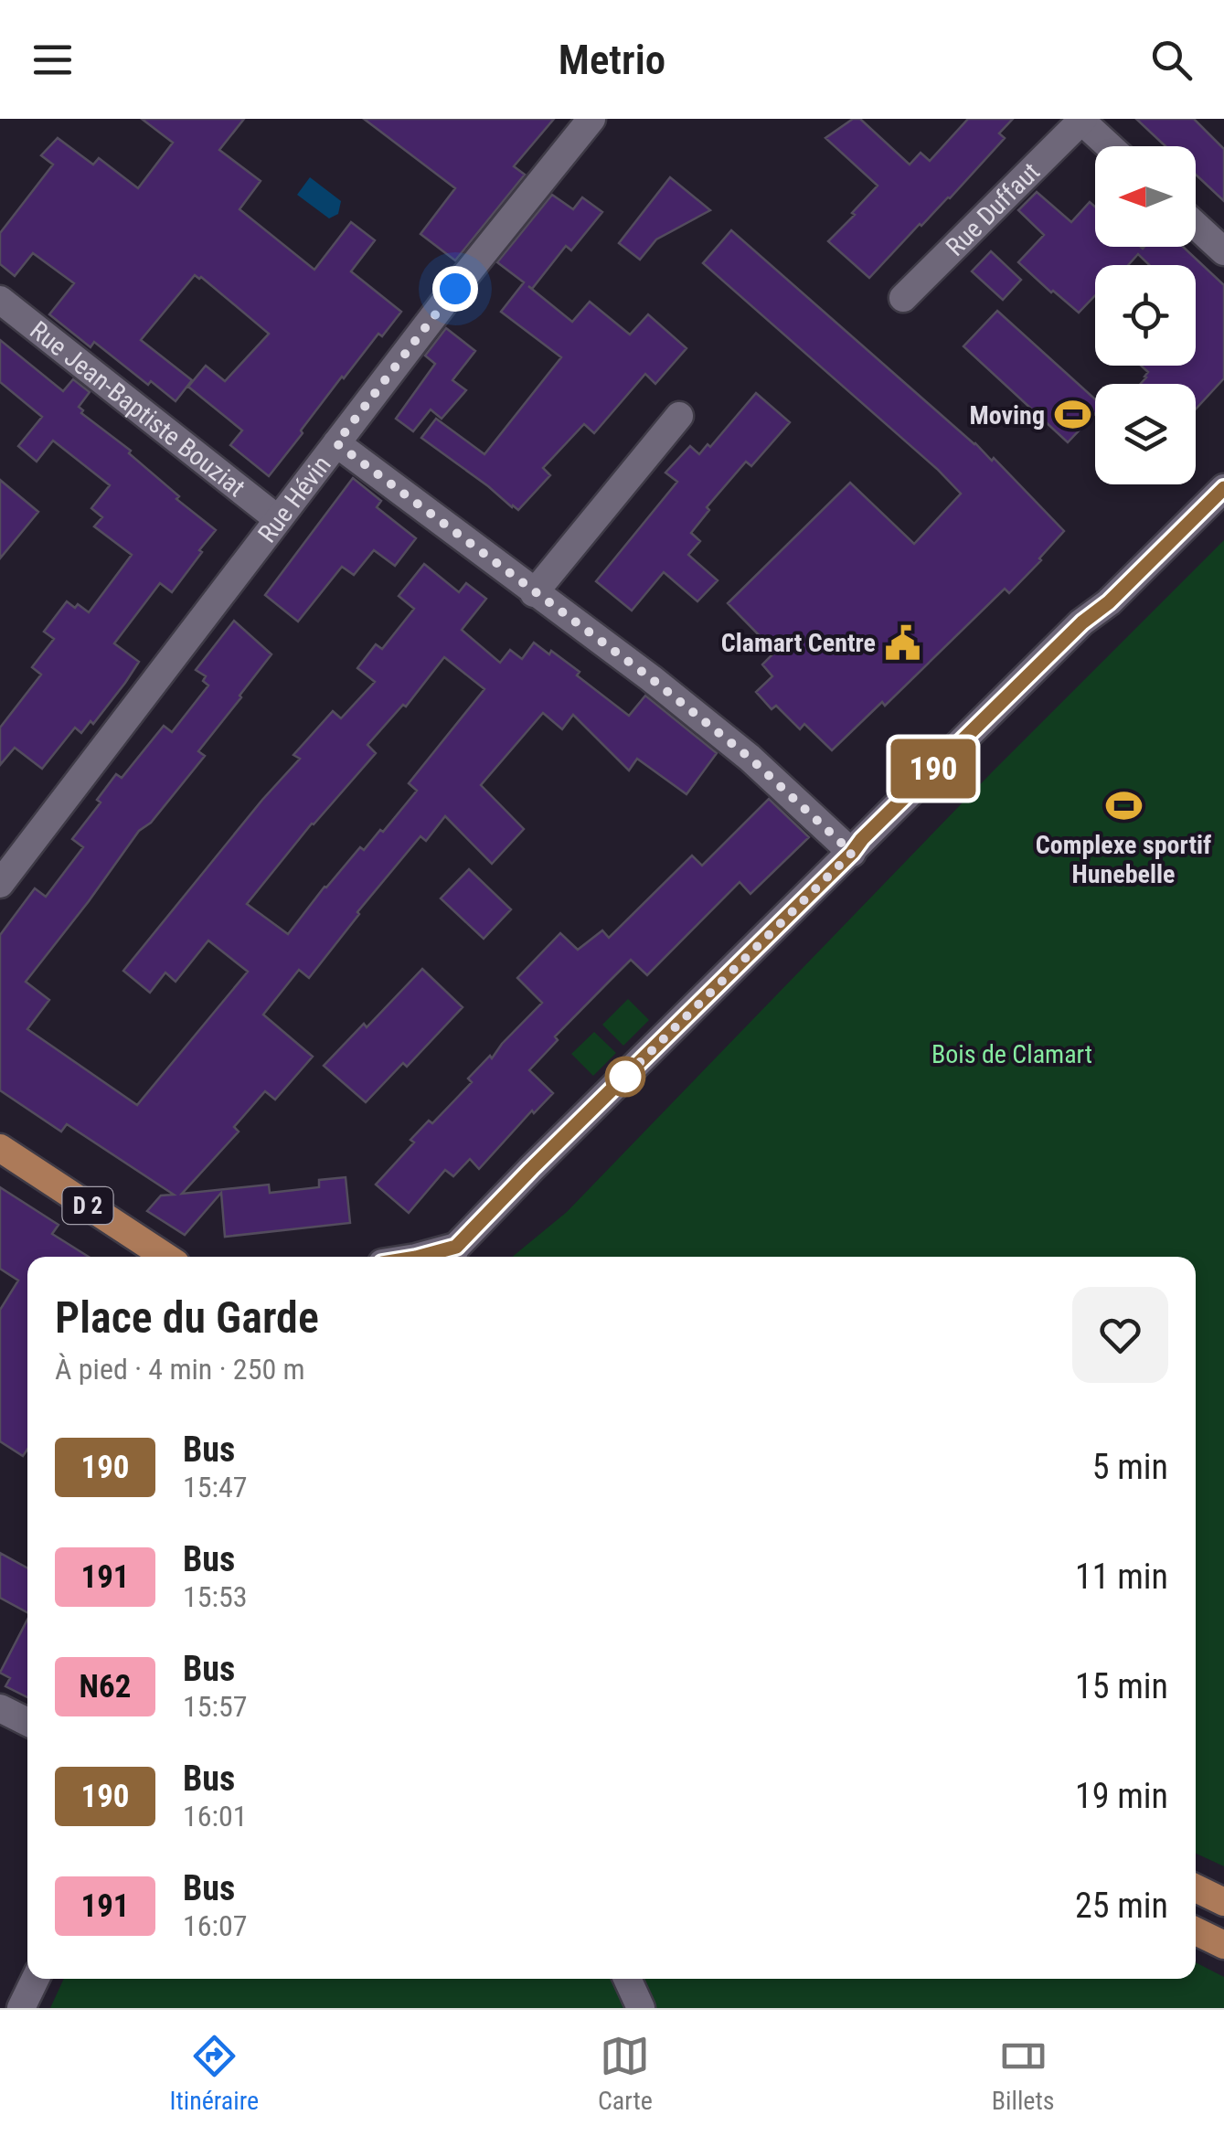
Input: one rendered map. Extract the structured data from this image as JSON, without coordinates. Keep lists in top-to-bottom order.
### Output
{
  "streets": {
    "main road": ["D 2"],
    "street": ["Rue Duffaut", "Rue Jean-Baptiste Bouziat", "Rue Hévin"]
  },
  "crossings": [
    ["Rue Jean-Baptiste Bouziat", "Rue Hévin"]
  ],
  "parks": ["Bois de Clamart"],
  "places": {
    "sports": ["Moving", "Complexe sportif Hunebelle"],
    "public building": ["Clamart Centre"]
  },
  "lines": ["bus line 190"],
  "north": "left",
  "page": {
    "header": "Metrio",
    "on_map": "190",
    "heading": ["Place du Garde", "À pied · 4 min · 250 m"],
    "list": [
      {
        "mark": "190",
        "name": "Bus",
        "note": "15:47",
        "value": "5 min"
      },
      {
        "mark": "191",
        "name": "Bus",
        "note": "15:53",
        "value": "11 min"
      },
      {
        "mark": "N62",
        "name": "Bus",
        "note": "15:57",
        "value": "15 min"
      },
      {
        "mark": "190",
        "name": "Bus",
        "note": "16:01",
        "value": "19 min"
      },
      {
        "mark": "191",
        "name": "Bus",
        "note": "16:07",
        "value": "25 min"
      }
    ],
    "tabs": ["Itinéraire", "Carte", "Billets"]
  }
}
